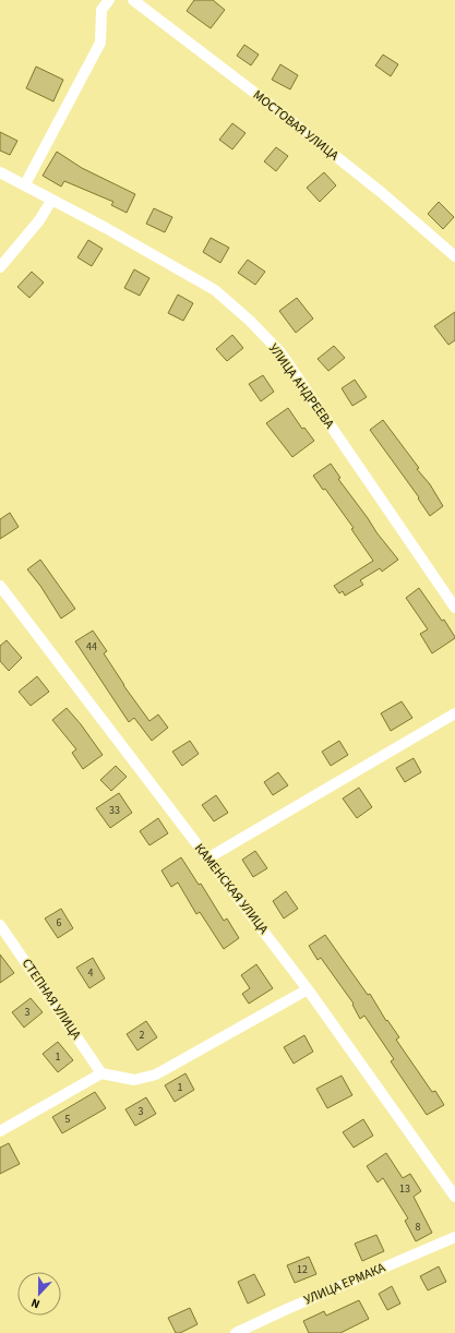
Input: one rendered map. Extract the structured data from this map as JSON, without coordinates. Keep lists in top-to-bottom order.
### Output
{
  "streets": {
    "street": [
      "МОСТОВАЯ УЛИЦА",
      "УЛИЦА АНДРЕЕВА",
      "КАМЕНСКАЯ УЛИЦА",
      "СТЕПНАЯ УЛИЦА",
      "УЛИЦА ЕРМАКА"
    ]
  },
  "house_numbers": [
    "44",
    "33",
    "6",
    "4",
    "3",
    "2",
    "1",
    "1",
    "3",
    "5",
    "13",
    "8",
    "12"
  ],
  "north": "bottom"
}
